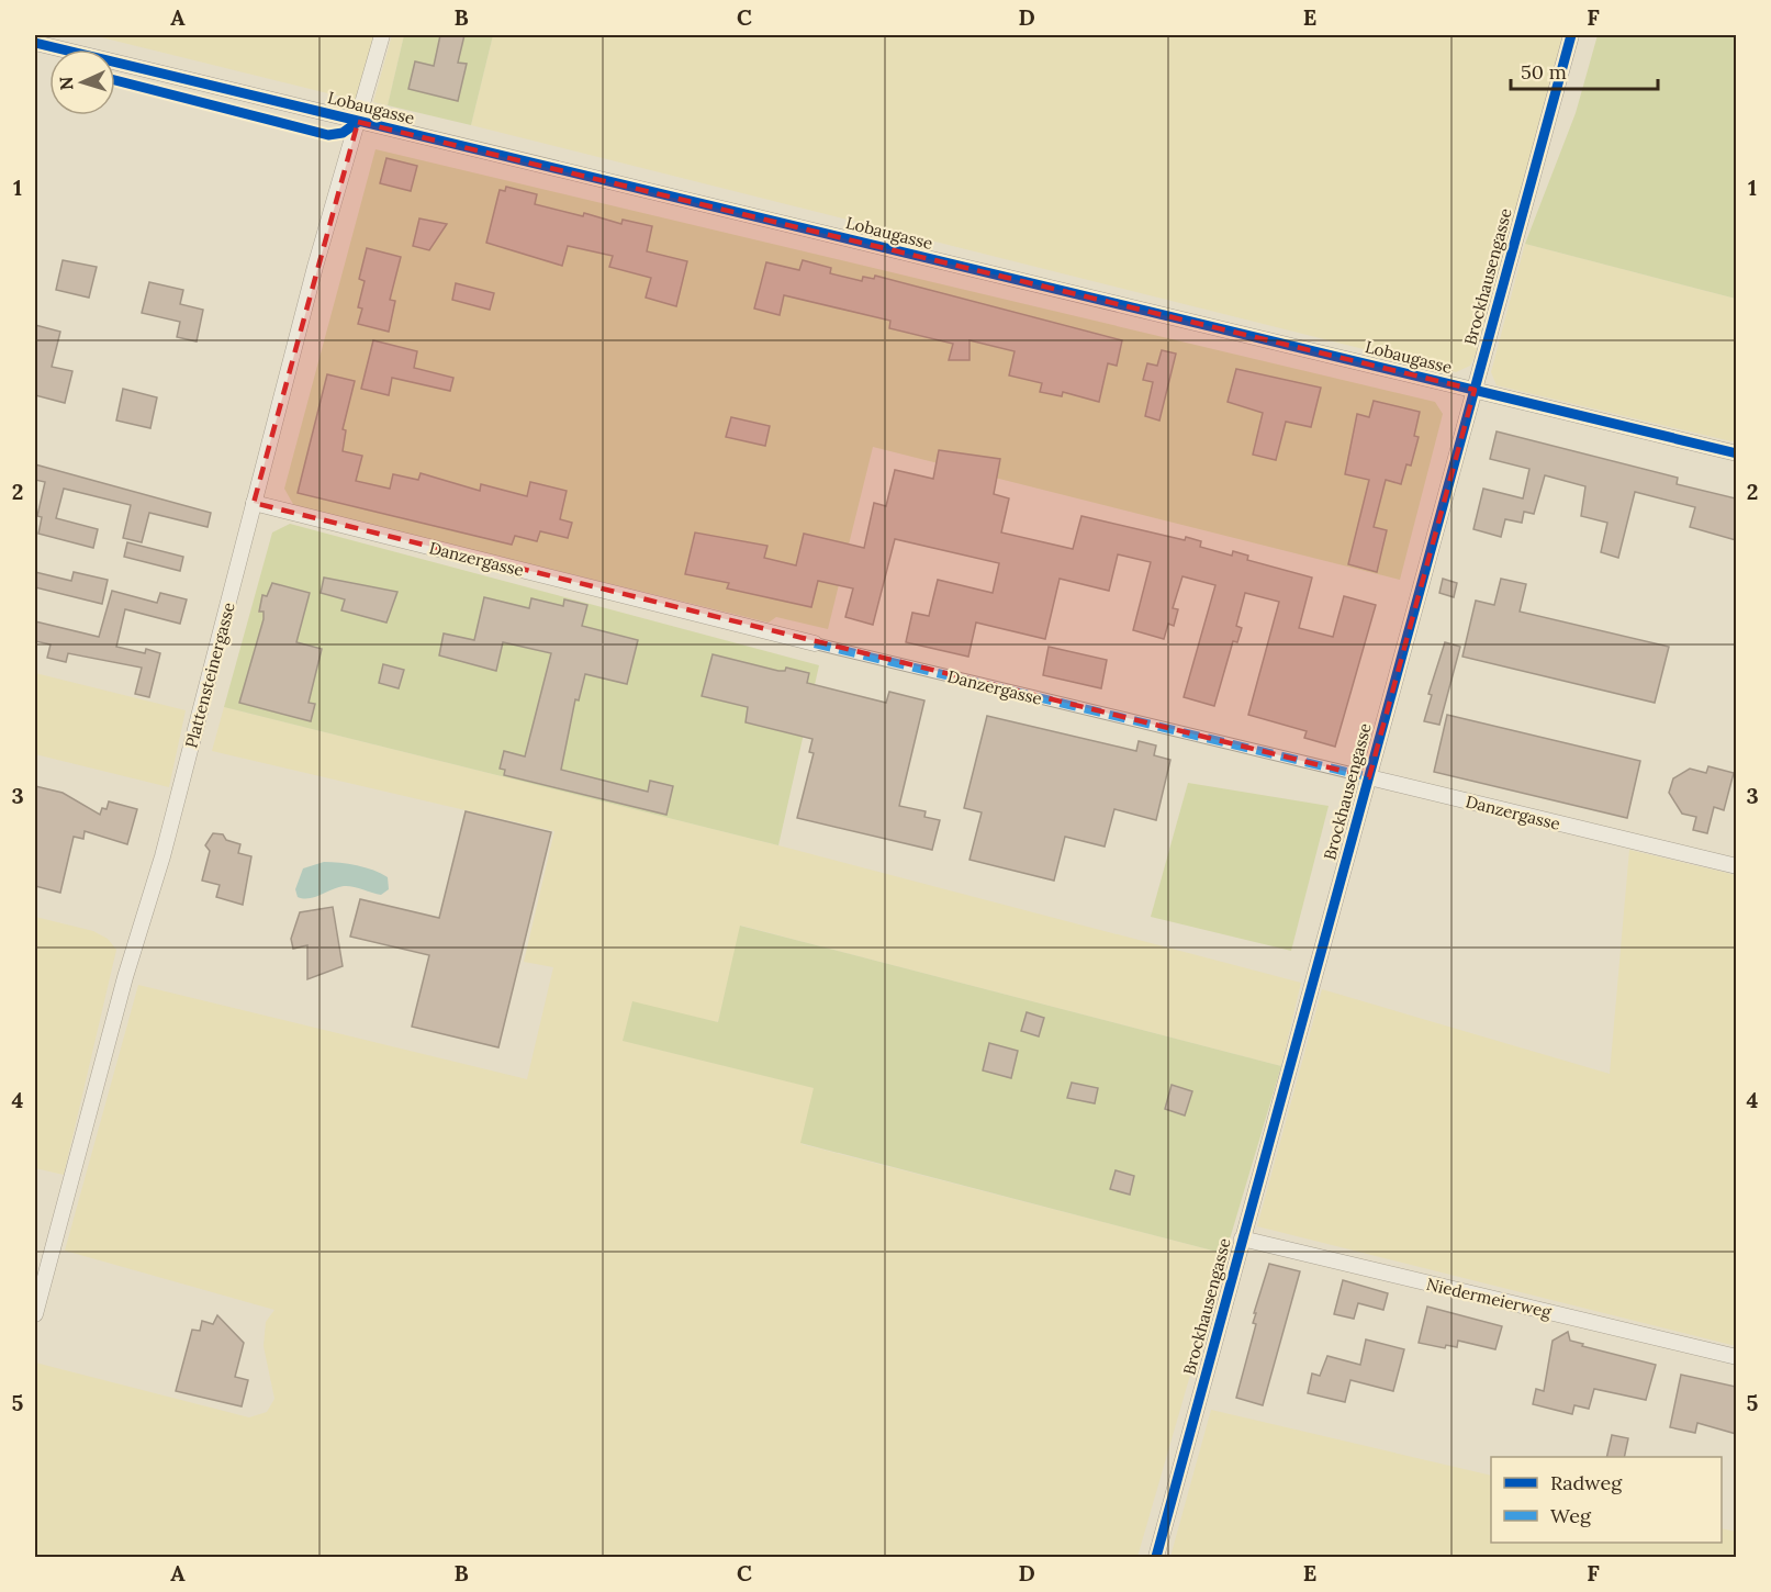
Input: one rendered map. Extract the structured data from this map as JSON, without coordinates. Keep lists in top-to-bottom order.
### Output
{
  "streets": {
    "street": [
      "Lobaugasse",
      "Brockhausengasse",
      "Danzergasse",
      "Plattensteinergasse",
      "Niedermeierweg"
    ]
  },
  "crossings": [
    ["Lobaugasse", "Brockhausengasse"],
    ["Lobaugasse", "Plattensteinergasse"],
    ["Brockhausengasse", "Danzergasse"],
    ["Brockhausengasse", "Niedermeierweg"],
    ["Danzergasse", "Plattensteinergasse"]
  ],
  "legend": ["Radweg", "Weg"],
  "scale_bar": "50 m",
  "north": "left",
  "grid": {
    "columns": [
      "A",
      "B",
      "C",
      "D",
      "E",
      "F"
    ],
    "rows": [
      "1",
      "2",
      "3",
      "4",
      "5"
    ]
  }
}
